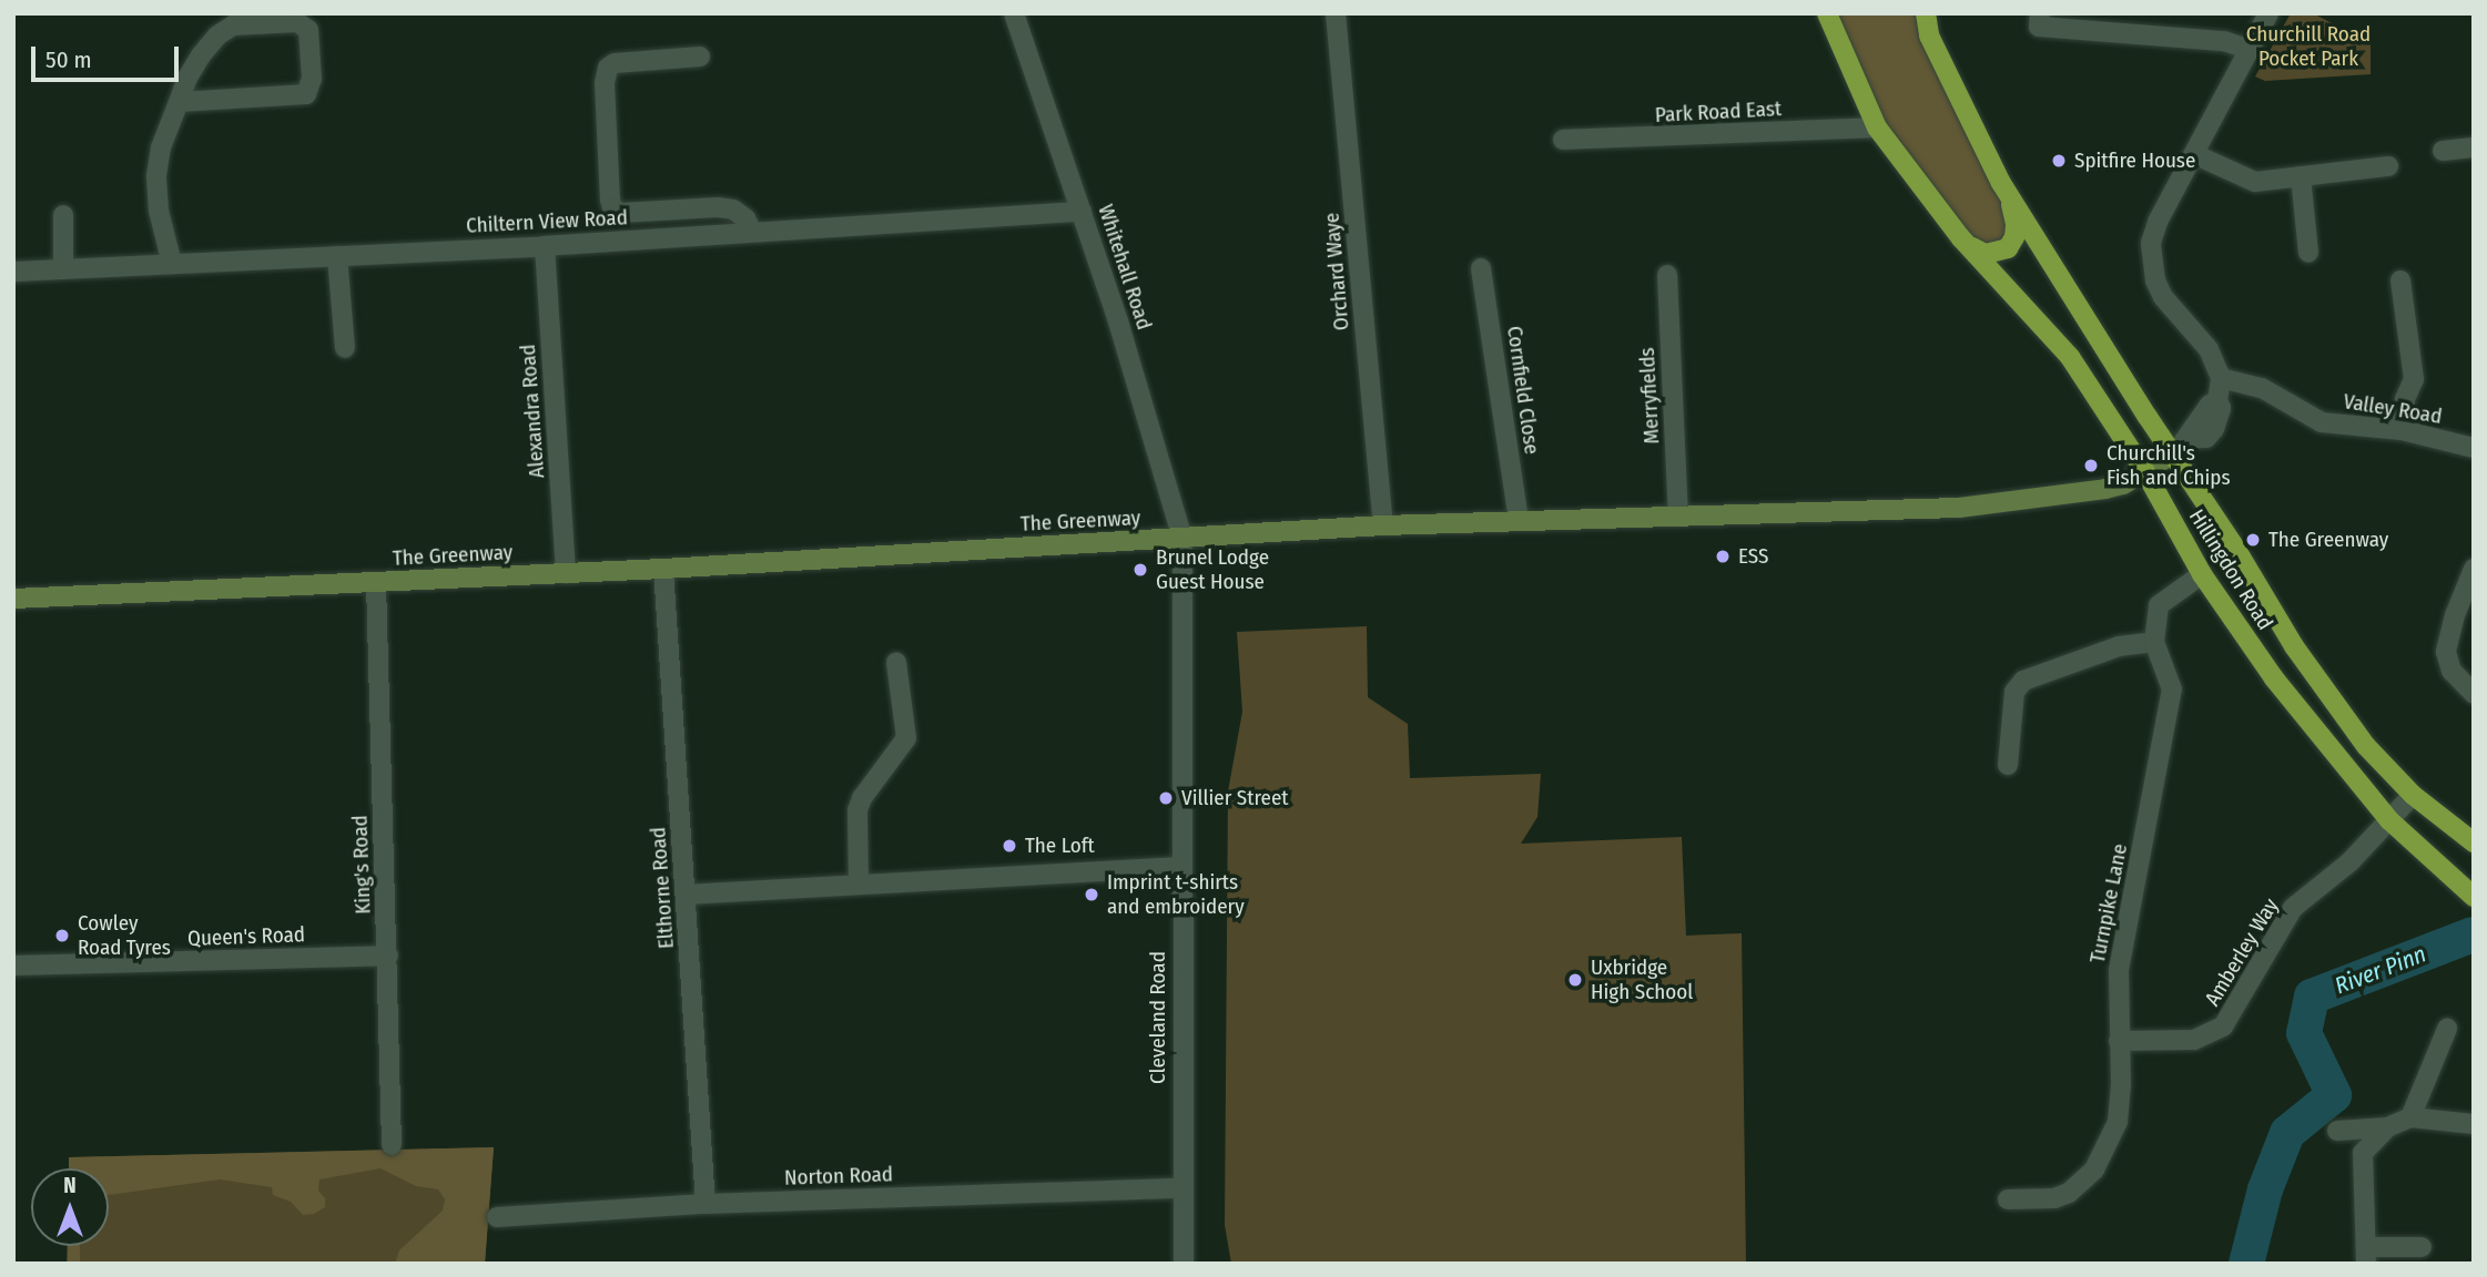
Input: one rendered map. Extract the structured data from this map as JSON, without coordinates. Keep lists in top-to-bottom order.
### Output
{
  "streets": {
    "main road": ["Hillingdon Road"],
    "street": [
      "Park Road East",
      "Chiltern View Road",
      "Whitehall Road",
      "Orchard Waye",
      "Cornfield Close",
      "Merryfields",
      "Valley Road",
      "Alexandra Road",
      "The Greenway",
      "King's Road",
      "Elthorne Road",
      "Turnpike Lane",
      "Queen's Road",
      "Amberley Way",
      "Cleveland Road",
      "Norton Road"
    ]
  },
  "crossings": [
    ["Park Road East", "Hillingdon Road"],
    ["Chiltern View Road", "Whitehall Road"],
    ["Chiltern View Road", "Alexandra Road"],
    ["Whitehall Road", "The Greenway"],
    ["Whitehall Road", "Cleveland Road"],
    ["Orchard Waye", "The Greenway"],
    ["Cornfield Close", "The Greenway"],
    ["Merryfields", "The Greenway"],
    ["Alexandra Road", "The Greenway"],
    ["The Greenway", "Hillingdon Road"],
    ["The Greenway", "King's Road"],
    ["The Greenway", "Elthorne Road"],
    ["The Greenway", "Cleveland Road"],
    ["Hillingdon Road", "Amberley Way"],
    ["King's Road", "Queen's Road"],
    ["Elthorne Road", "Norton Road"],
    ["Turnpike Lane", "Amberley Way"],
    ["Cleveland Road", "Norton Road"]
  ],
  "water": ["River Pinn"],
  "parks": ["Churchill Road Pocket Park"],
  "places": [
    "Spitfire House",
    "Churchill's Fish and Chips",
    "The Greenway",
    "ESS",
    "Brunel Lodge Guest House",
    "Villier Street",
    "The Loft",
    "Imprint t-shirts and embroidery",
    "Cowley Road Tyres",
    "Uxbridge High School"
  ],
  "scale_bar": "50 m",
  "north": "top"
}
